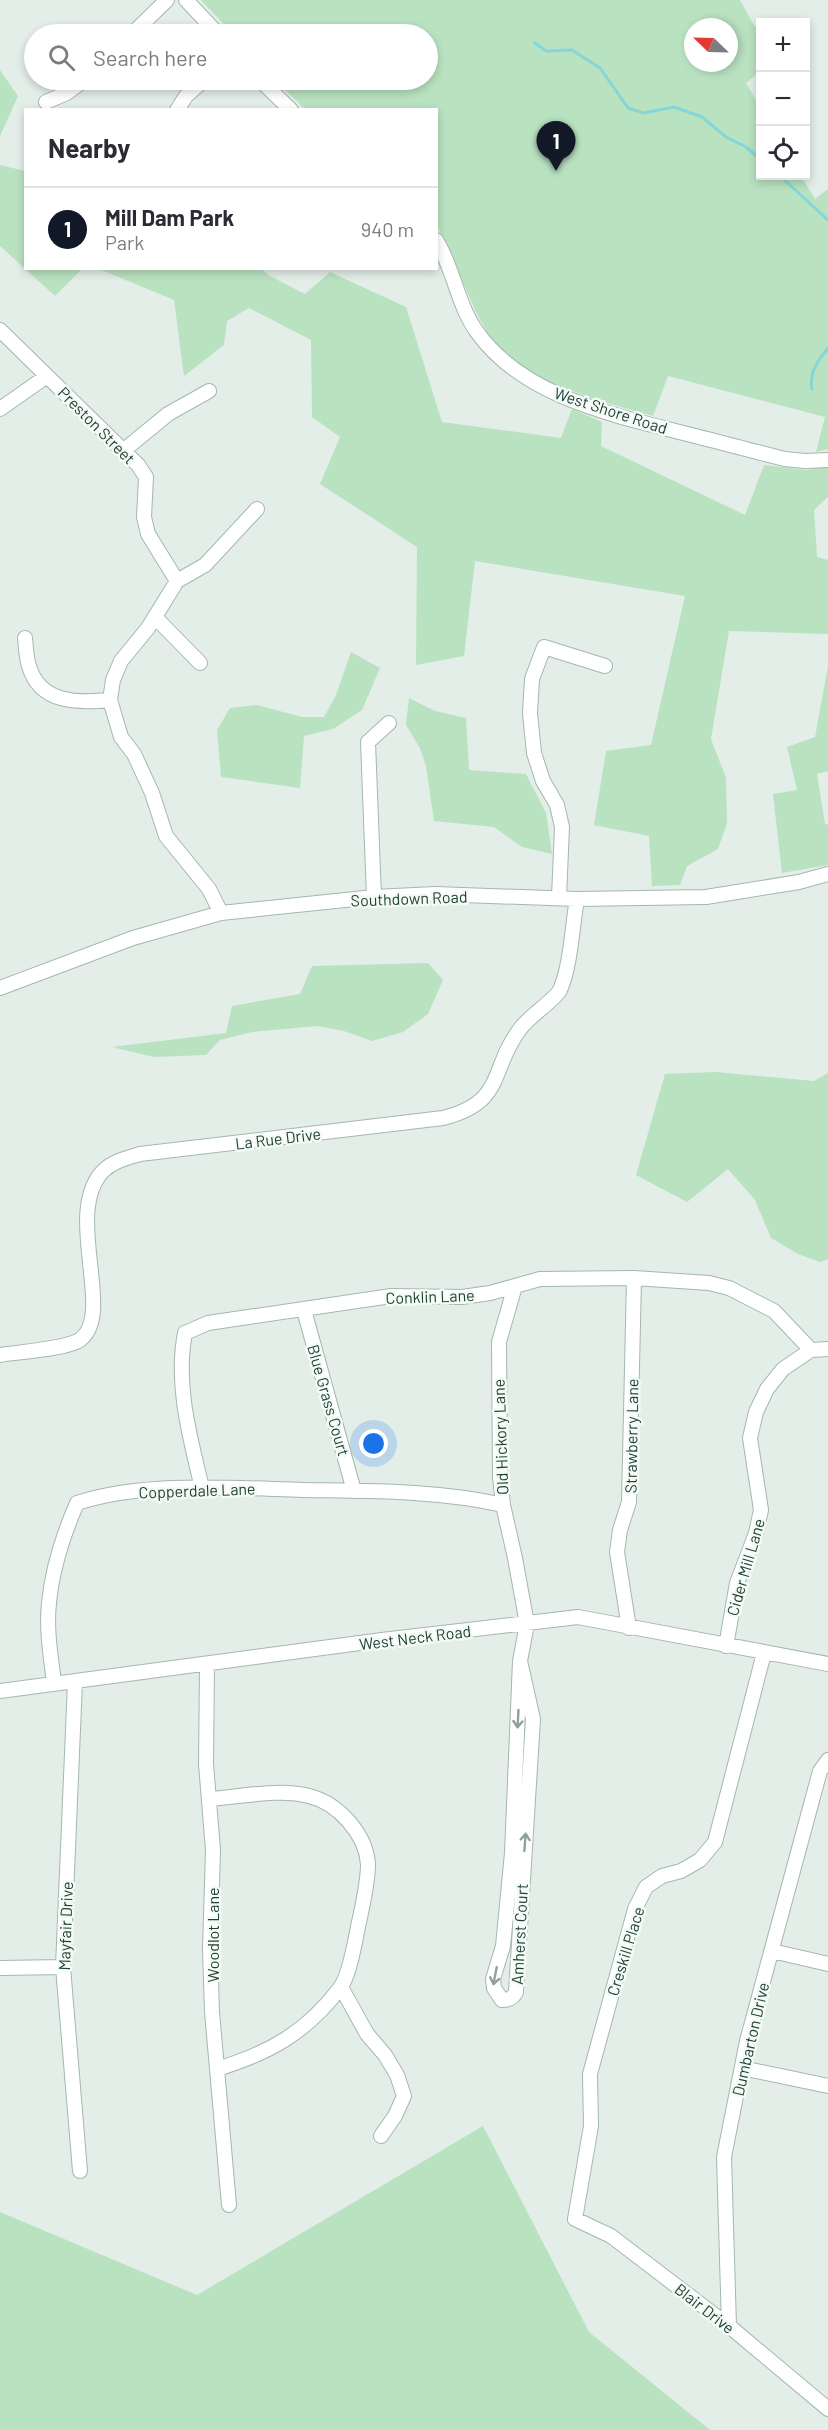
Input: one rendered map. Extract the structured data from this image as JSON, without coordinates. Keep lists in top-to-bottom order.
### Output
{
  "streets": {
    "street": [
      "West Shore Road",
      "Preston Street",
      "Southdown Road",
      "La Rue Drive",
      "Conklin Lane",
      "Blue Grass Court",
      "Strawberry Lane",
      "Old Hickory Lane",
      "Copperdale Lane",
      "Cider Mill Lane",
      "West Neck Road",
      "Mayfair Drive",
      "Amherst Court",
      "Woodlot Lane",
      "Creskill Place",
      "Dumbarton Drive",
      "Blair Drive"
    ]
  },
  "crossings": [
    ["Southdown Road", "La Rue Drive"],
    ["Conklin Lane", "Blue Grass Court"],
    ["Conklin Lane", "Strawberry Lane"],
    ["Conklin Lane", "Old Hickory Lane"],
    ["Conklin Lane", "Copperdale Lane"],
    ["Conklin Lane", "Cider Mill Lane"],
    ["Blue Grass Court", "Copperdale Lane"],
    ["Strawberry Lane", "West Neck Road"],
    ["Old Hickory Lane", "Copperdale Lane"],
    ["Old Hickory Lane", "West Neck Road"],
    ["Old Hickory Lane", "Amherst Court"],
    ["Copperdale Lane", "West Neck Road"],
    ["Cider Mill Lane", "West Neck Road"],
    ["West Neck Road", "Mayfair Drive"],
    ["West Neck Road", "Amherst Court"],
    ["West Neck Road", "Woodlot Lane"],
    ["West Neck Road", "Creskill Place"],
    ["Creskill Place", "Blair Drive"],
    ["Dumbarton Drive", "Blair Drive"]
  ],
  "north": "top left",
  "page": {
    "map_buttons": ["+", "−"],
    "search": "Search here",
    "heading": "Nearby",
    "pins": "1",
    "list": [
      {
        "mark": "1",
        "name": "Mill Dam Park",
        "note": "Park",
        "value": "940 m"
      }
    ]
  }
}
